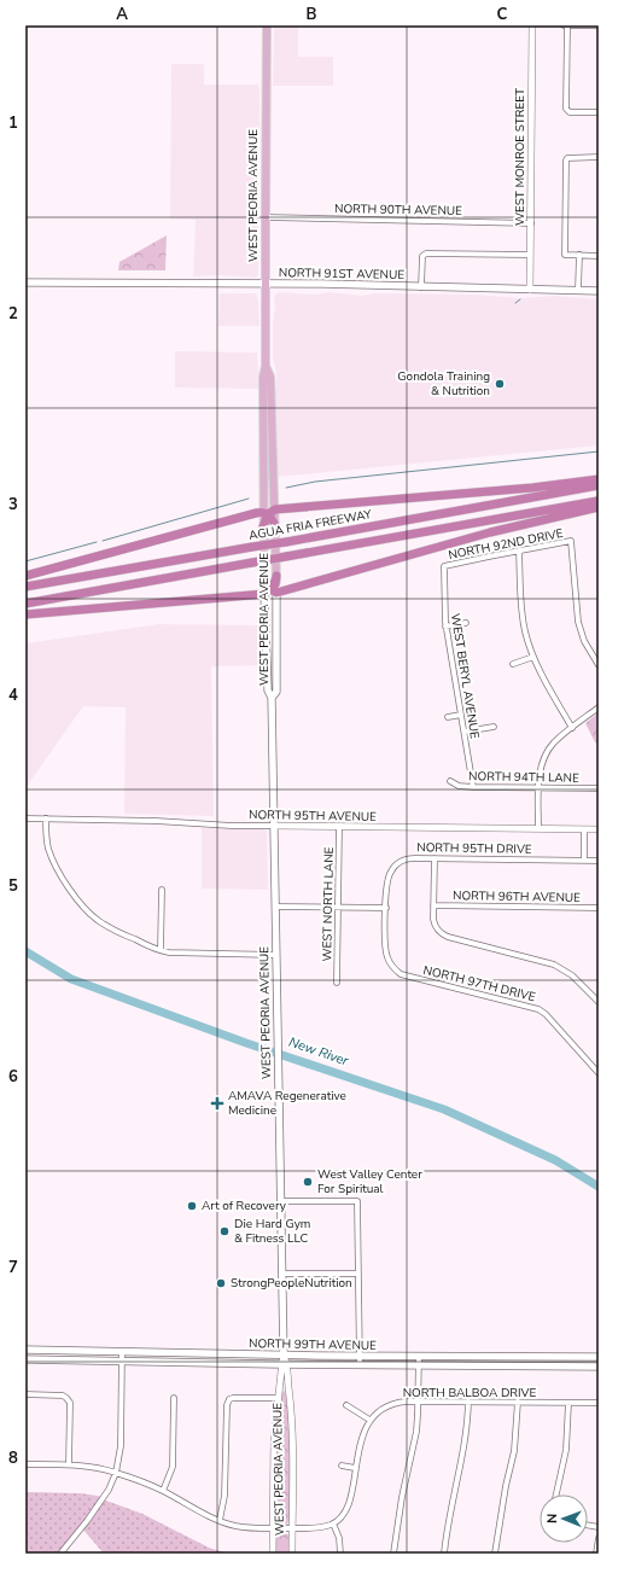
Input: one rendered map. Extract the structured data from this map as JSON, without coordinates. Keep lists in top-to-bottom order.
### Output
{
  "streets": {
    "highway": ["AGUA FRIA FREEWAY"],
    "main road": ["WEST PEORIA AVENUE", "NORTH 91ST AVENUE", "NORTH 99TH AVENUE"],
    "street": [
      "WEST MONROE STREET",
      "NORTH 90TH AVENUE",
      "NORTH 92ND DRIVE",
      "WEST BERYL AVENUE",
      "NORTH 94TH LANE",
      "NORTH 95TH AVENUE",
      "NORTH 95TH DRIVE",
      "NORTH 96TH AVENUE",
      "WEST NORTH LANE",
      "NORTH 97TH DRIVE",
      "NORTH BALBOA DRIVE"
    ]
  },
  "crossings": [
    ["WEST MONROE STREET", "NORTH 90TH AVENUE"],
    ["WEST MONROE STREET", "NORTH 91ST AVENUE"],
    ["WEST PEORIA AVENUE", "NORTH 90TH AVENUE"],
    ["WEST PEORIA AVENUE", "NORTH 91ST AVENUE"],
    ["WEST PEORIA AVENUE", "NORTH 95TH AVENUE"],
    ["WEST PEORIA AVENUE", "NORTH 99TH AVENUE"],
    ["NORTH 92ND DRIVE", "WEST BERYL AVENUE"],
    ["WEST BERYL AVENUE", "NORTH 94TH LANE"],
    ["NORTH 95TH AVENUE", "WEST NORTH LANE"],
    ["NORTH 95TH DRIVE", "NORTH 97TH DRIVE"]
  ],
  "water": ["New River"],
  "places": {
    "other": [
      "Gondola Training & Nutrition",
      "West Valley Center For Spiritual",
      "Art of Recovery",
      "Die Hard Gym & Fitness LLC",
      "StrongPeopleNutrition"
    ],
    "health": ["AMAVA Regenerative Medicine"]
  },
  "north": "left",
  "grid": {
    "columns": ["A", "B", "C"],
    "rows": [
      "1",
      "2",
      "3",
      "4",
      "5",
      "6",
      "7",
      "8"
    ]
  }
}
